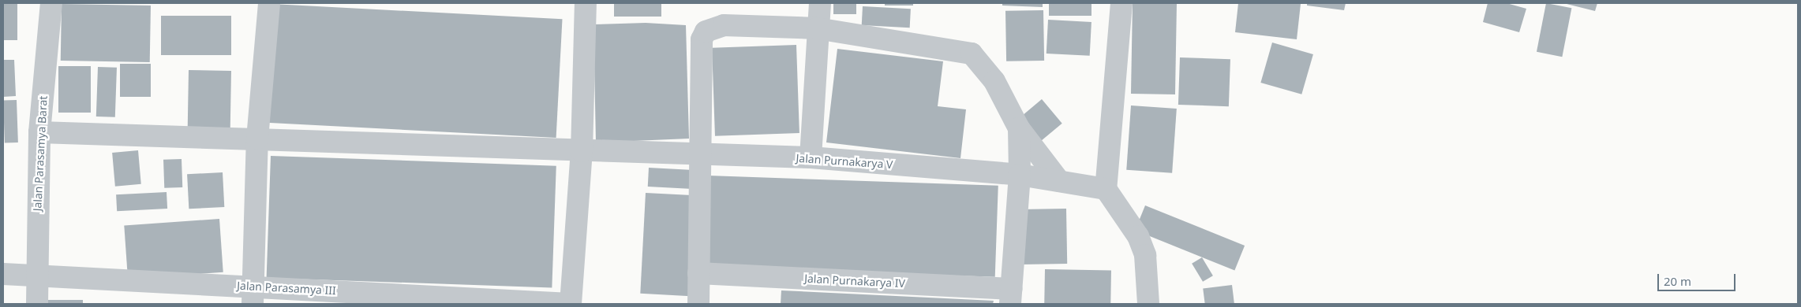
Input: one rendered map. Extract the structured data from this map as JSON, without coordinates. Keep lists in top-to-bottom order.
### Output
{
  "streets": {
    "street": [
      "Jalan Parasamya Barat",
      "Jalan Purnakarya V",
      "Jalan Purnakarya IV",
      "Jalan Parasamya III"
    ]
  },
  "crossings": [
    ["Jalan Parasamya Barat", "Jalan Purnakarya V"],
    ["Jalan Parasamya Barat", "Jalan Parasamya III"]
  ],
  "scale_bar": "20 m"
}
